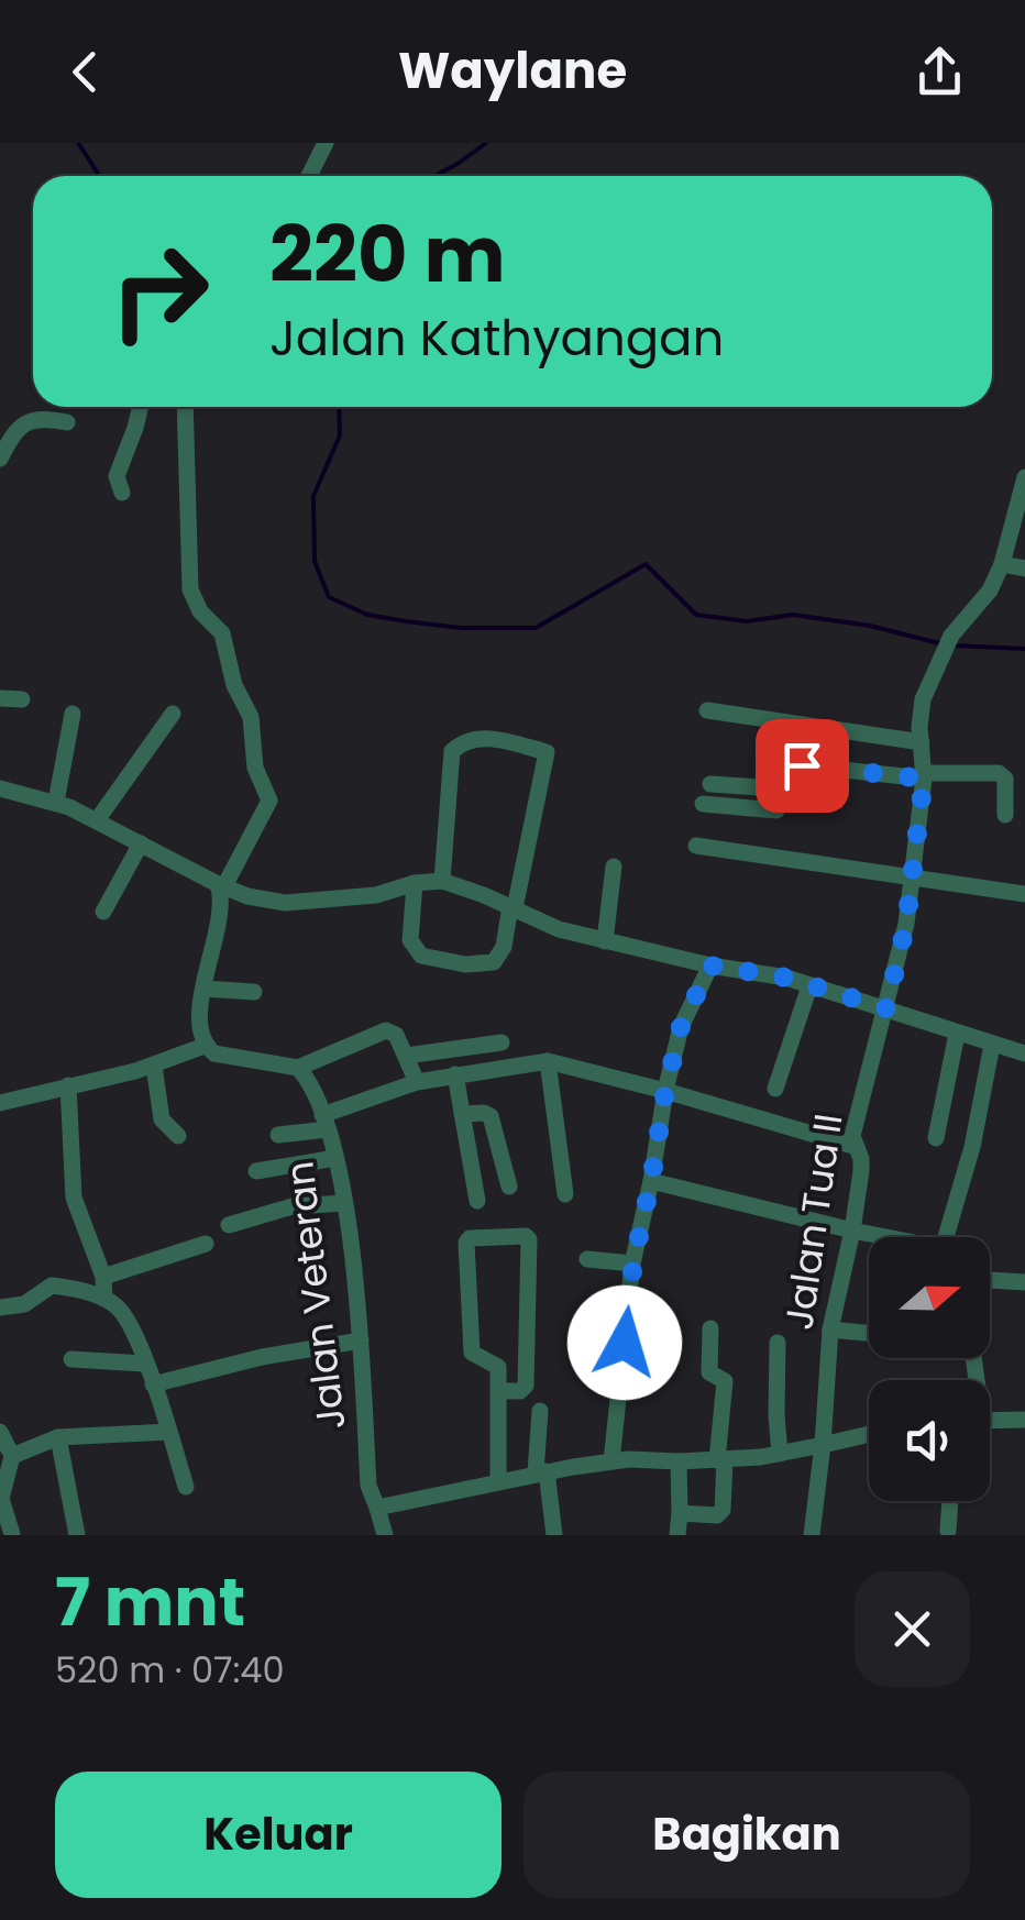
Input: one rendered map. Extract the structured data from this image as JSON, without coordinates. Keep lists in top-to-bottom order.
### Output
{
  "streets": {
    "street": ["Jalan Tua II", "Jalan Veteran"]
  },
  "north": "right",
  "page": {
    "header": "Waylane",
    "turn": ["220 m", "Jalan Kathyangan"],
    "heading": ["7 mnt", "520 m · 07:40"],
    "buttons": ["Keluar", "Bagikan"]
  }
}
